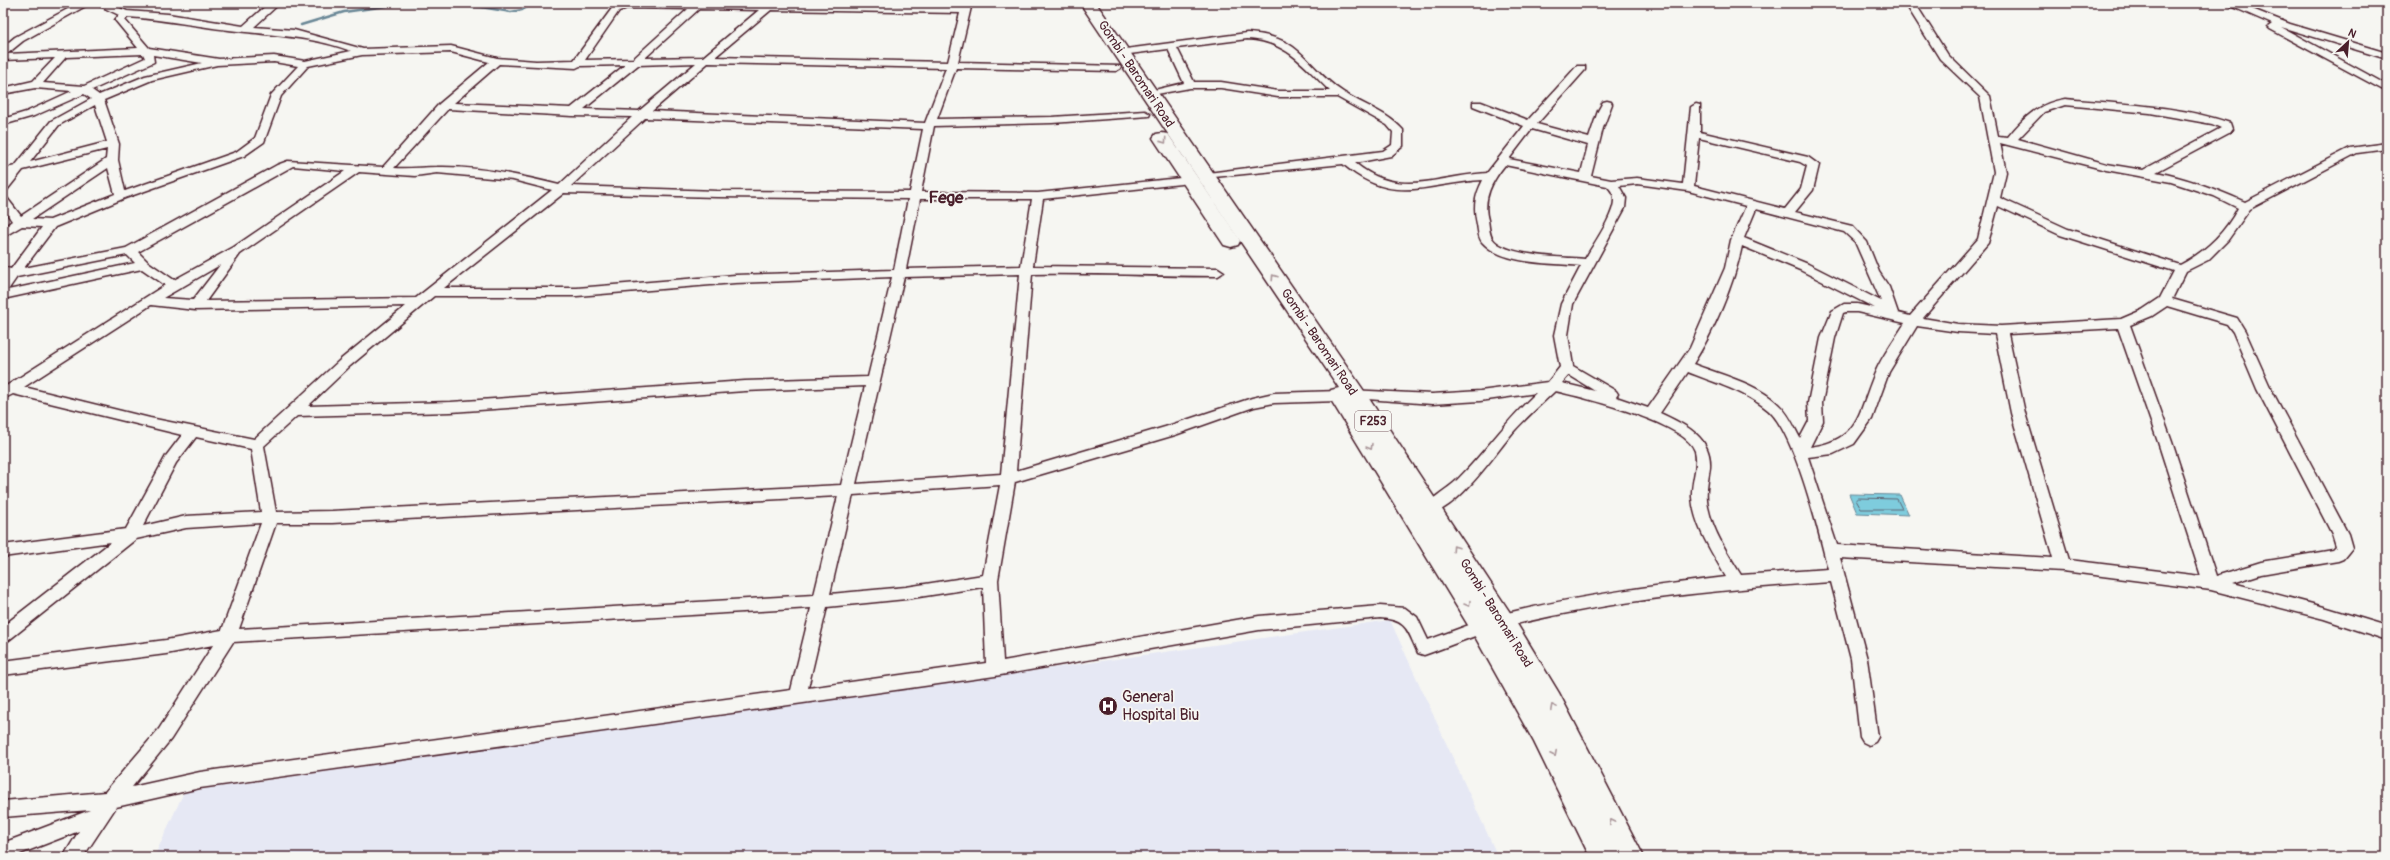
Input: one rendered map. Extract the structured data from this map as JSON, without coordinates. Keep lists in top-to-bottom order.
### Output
{
  "streets": {
    "main road": ["Gombi - Baromari Road", "F253"]
  },
  "districts": ["Fege"],
  "places": {
    "hospital": ["General Hospital Biu"]
  },
  "north": "top right"
}
